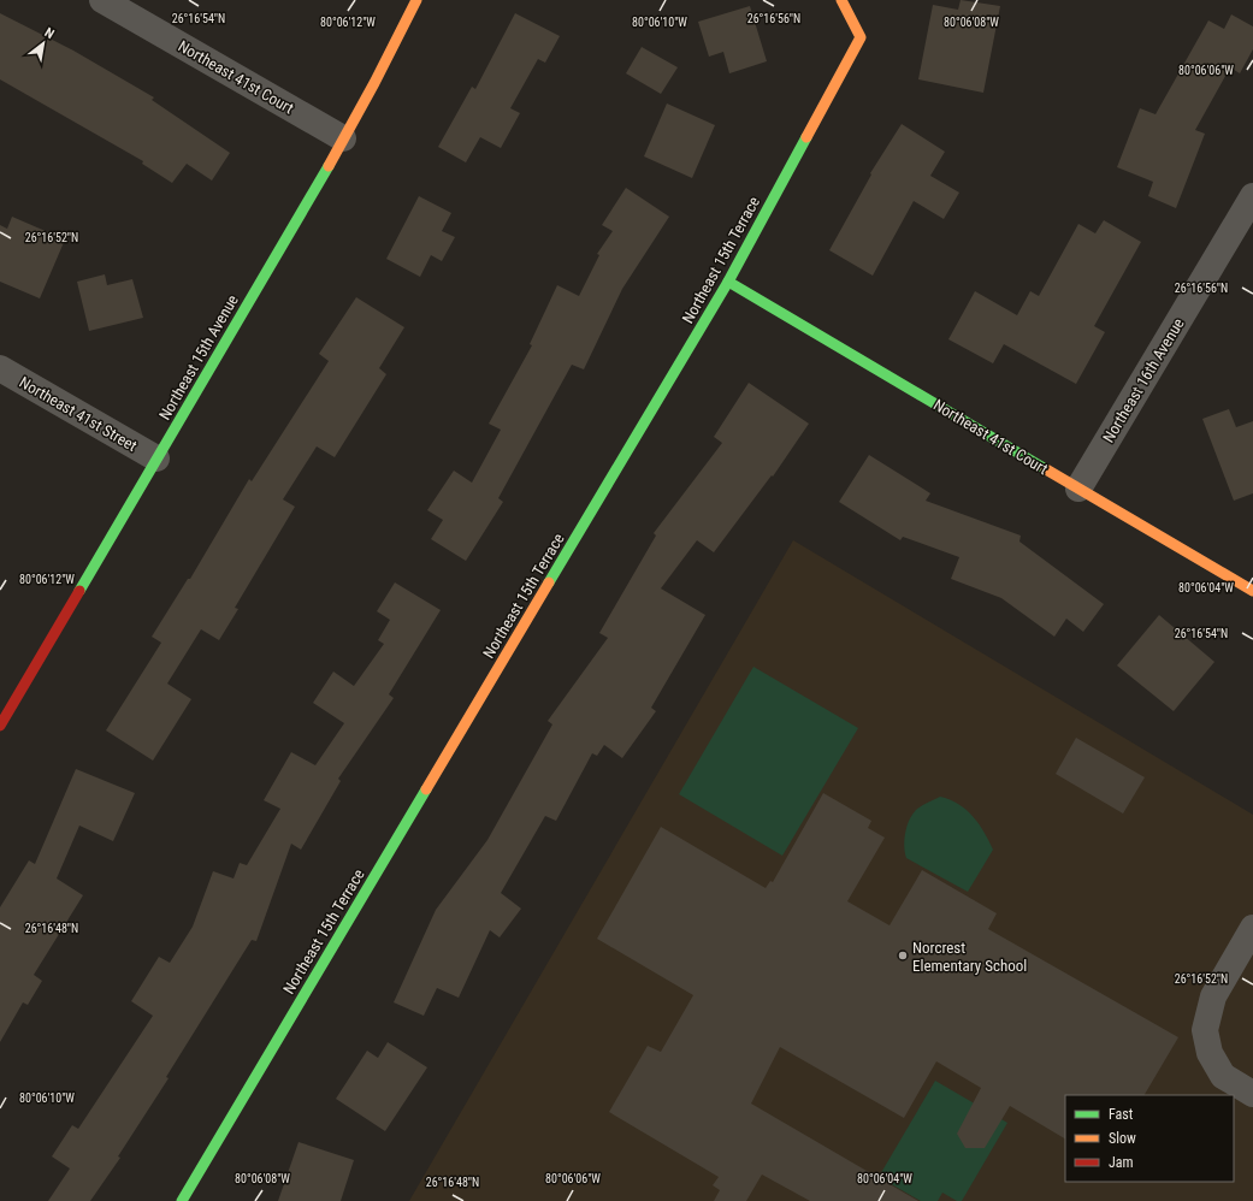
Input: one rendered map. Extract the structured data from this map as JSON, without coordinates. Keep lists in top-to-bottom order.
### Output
{
  "streets": {
    "street": [
      "Northeast 41st Court",
      "Northeast 15th Terrace",
      "Northeast 15th Avenue",
      "Northeast 16th Avenue",
      "Northeast 41st Street"
    ]
  },
  "crossings": [
    ["Northeast 41st Court", "Northeast 15th Terrace"],
    ["Northeast 41st Court", "Northeast 15th Avenue"],
    ["Northeast 41st Court", "Northeast 16th Avenue"],
    ["Northeast 15th Avenue", "Northeast 41st Street"]
  ],
  "places": ["Norcrest Elementary School"],
  "legend": ["Fast", "Slow", "Jam"],
  "north": "top right",
  "coordinates": [
    "26°16'54\"N",
    "26°16'56\"N",
    "80°06'10\"W",
    "80°06'12\"W",
    "80°06'08\"W",
    "80°06'06\"W",
    "26°16'52\"N",
    "80°06'04\"W",
    "26°16'48\"N"
  ]
}
